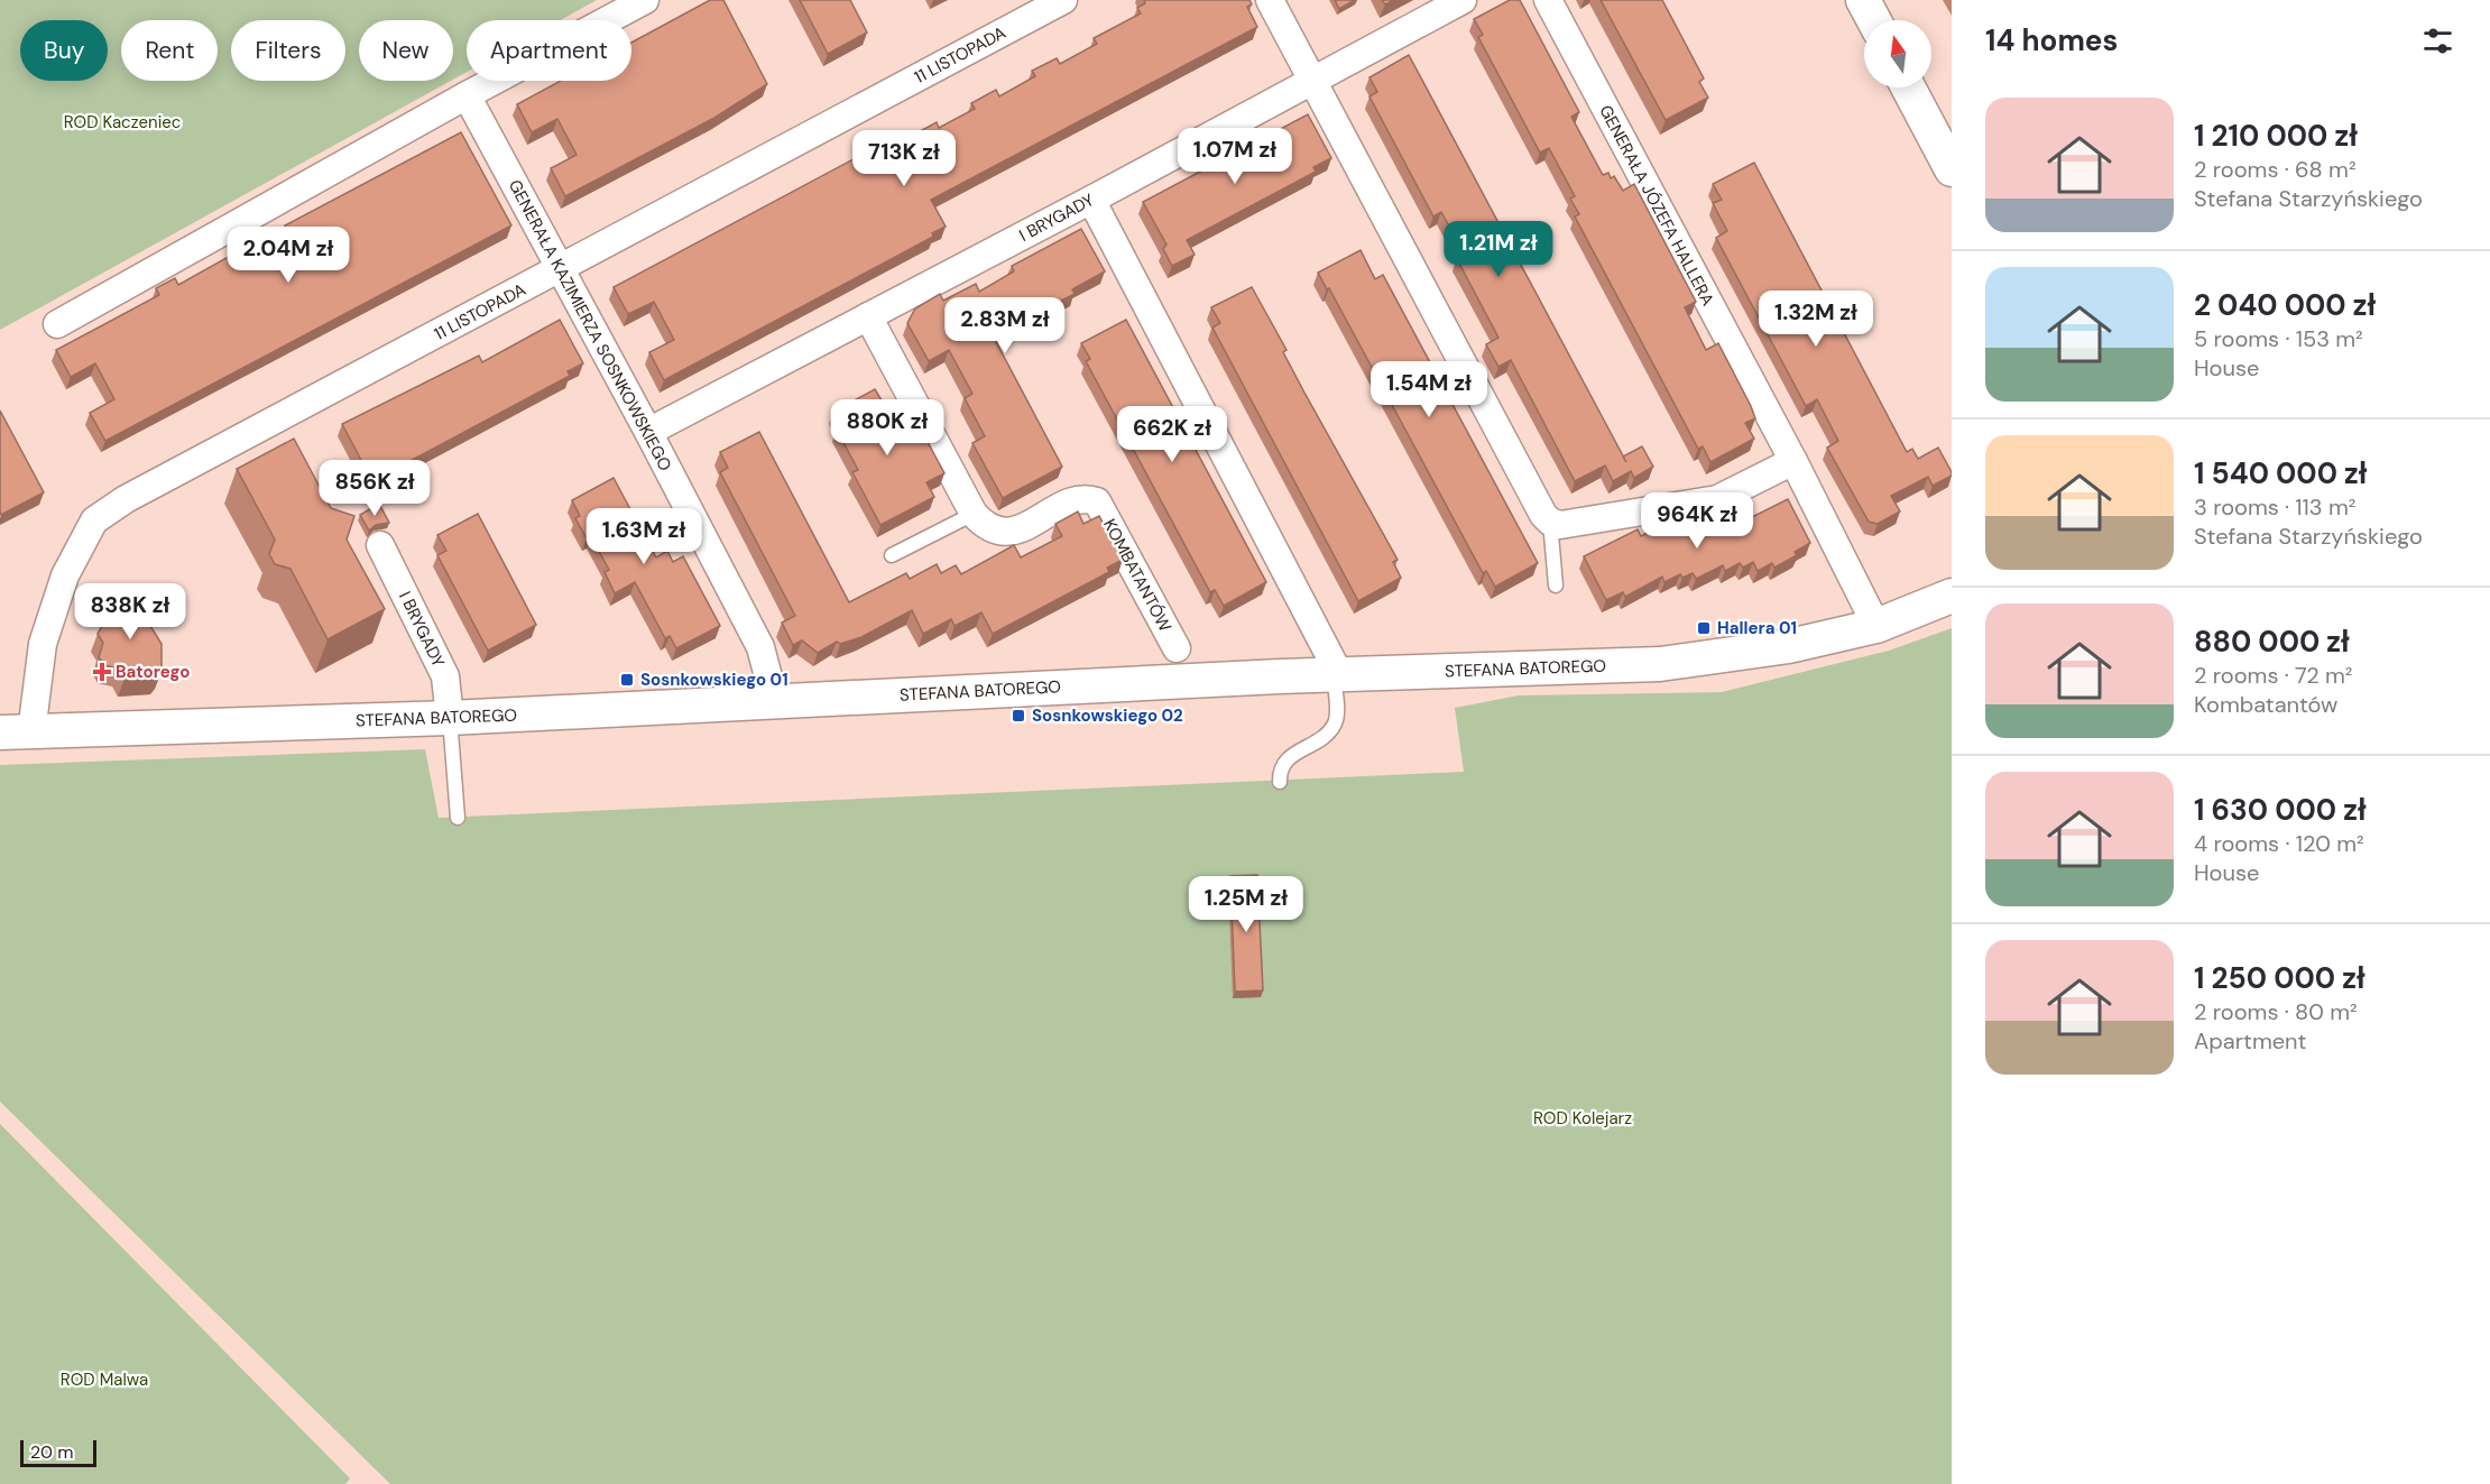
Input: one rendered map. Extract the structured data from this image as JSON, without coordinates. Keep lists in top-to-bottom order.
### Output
{
  "streets": {
    "street": [
      "11 LISTOPADA",
      "GENERAŁA JÓZEFA HALLERA",
      "I BRYGADY",
      "GENERAŁA KAZIMIERZA SOSNKOWSKIEGO",
      "KOMBATANTÓW",
      "STEFANA BATOREGO"
    ]
  },
  "crossings": [
    ["11 LISTOPADA", "GENERAŁA KAZIMIERZA SOSNKOWSKIEGO"],
    ["11 LISTOPADA", "STEFANA BATOREGO"],
    ["GENERAŁA JÓZEFA HALLERA", "STEFANA BATOREGO"],
    ["I BRYGADY", "GENERAŁA KAZIMIERZA SOSNKOWSKIEGO"],
    ["I BRYGADY", "KOMBATANTÓW"],
    ["I BRYGADY", "STEFANA BATOREGO"],
    ["GENERAŁA KAZIMIERZA SOSNKOWSKIEGO", "STEFANA BATOREGO"]
  ],
  "parks": ["ROD Kaczeniec", "ROD Kolejarz", "ROD Malwa"],
  "places": {
    "transit": ["Hallera 01", "Sosnkowskiego 01", "Sosnkowskiego 02"],
    "health": ["Batorego"]
  },
  "scale_bar": "20 m",
  "north": "top",
  "page": {
    "heading": "14 homes",
    "chip": [
      "Buy",
      "Rent",
      "Filters",
      "New",
      "Apartment"
    ],
    "list": [
      {
        "name": "1 210 000 zł",
        "note": "2 rooms · 68 m² · Stefana Starzyńskiego"
      },
      {
        "name": "2 040 000 zł",
        "note": "5 rooms · 153 m² · House"
      },
      {
        "name": "1 540 000 zł",
        "note": "3 rooms · 113 m² · Stefana Starzyńskiego"
      },
      {
        "name": "880 000 zł",
        "note": "2 rooms · 72 m² · Kombatantów"
      },
      {
        "name": "1 630 000 zł",
        "note": "4 rooms · 120 m² · House"
      },
      {
        "name": "1 250 000 zł",
        "note": "2 rooms · 80 m² · Apartment"
      }
    ],
    "price": [
      "1.07M zł",
      "713K zł",
      "1.21M zł",
      "2.04M zł",
      "1.32M zł",
      "2.83M zł",
      "1.54M zł",
      "880K zł",
      "662K zł",
      "856K zł",
      "964K zł",
      "1.63M zł",
      "838K zł",
      "1.25M zł"
    ],
    "scale": "20 m"
  }
}
